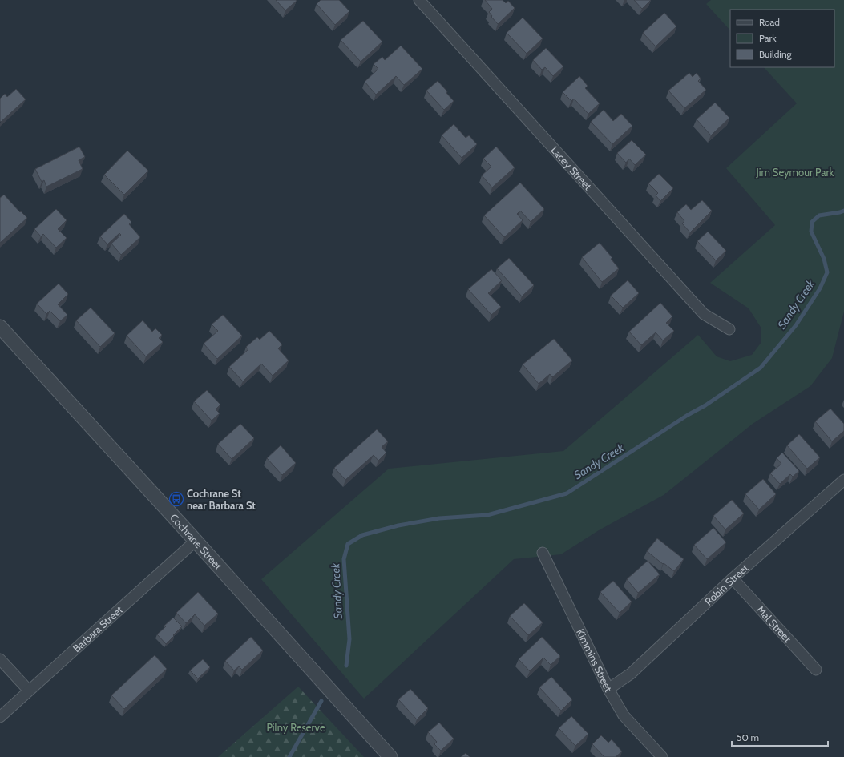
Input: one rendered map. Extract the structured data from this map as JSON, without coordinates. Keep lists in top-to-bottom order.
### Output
{
  "streets": {
    "street": [
      "Lacey Street",
      "Cochrane Street",
      "Robin Street",
      "Mal Street",
      "Barbara Street",
      "Kimmins Street"
    ]
  },
  "crossings": [
    ["Cochrane Street", "Barbara Street"],
    ["Robin Street", "Mal Street"],
    ["Robin Street", "Kimmins Street"]
  ],
  "water": ["Sandy Creek"],
  "parks": ["Jim Seymour Park", "Pilny Reserve"],
  "places": {
    "bus stop": ["Cochrane St near Barbara St"]
  },
  "legend": ["Road", "Park", "Building"],
  "scale_bar": "50 m"
}
